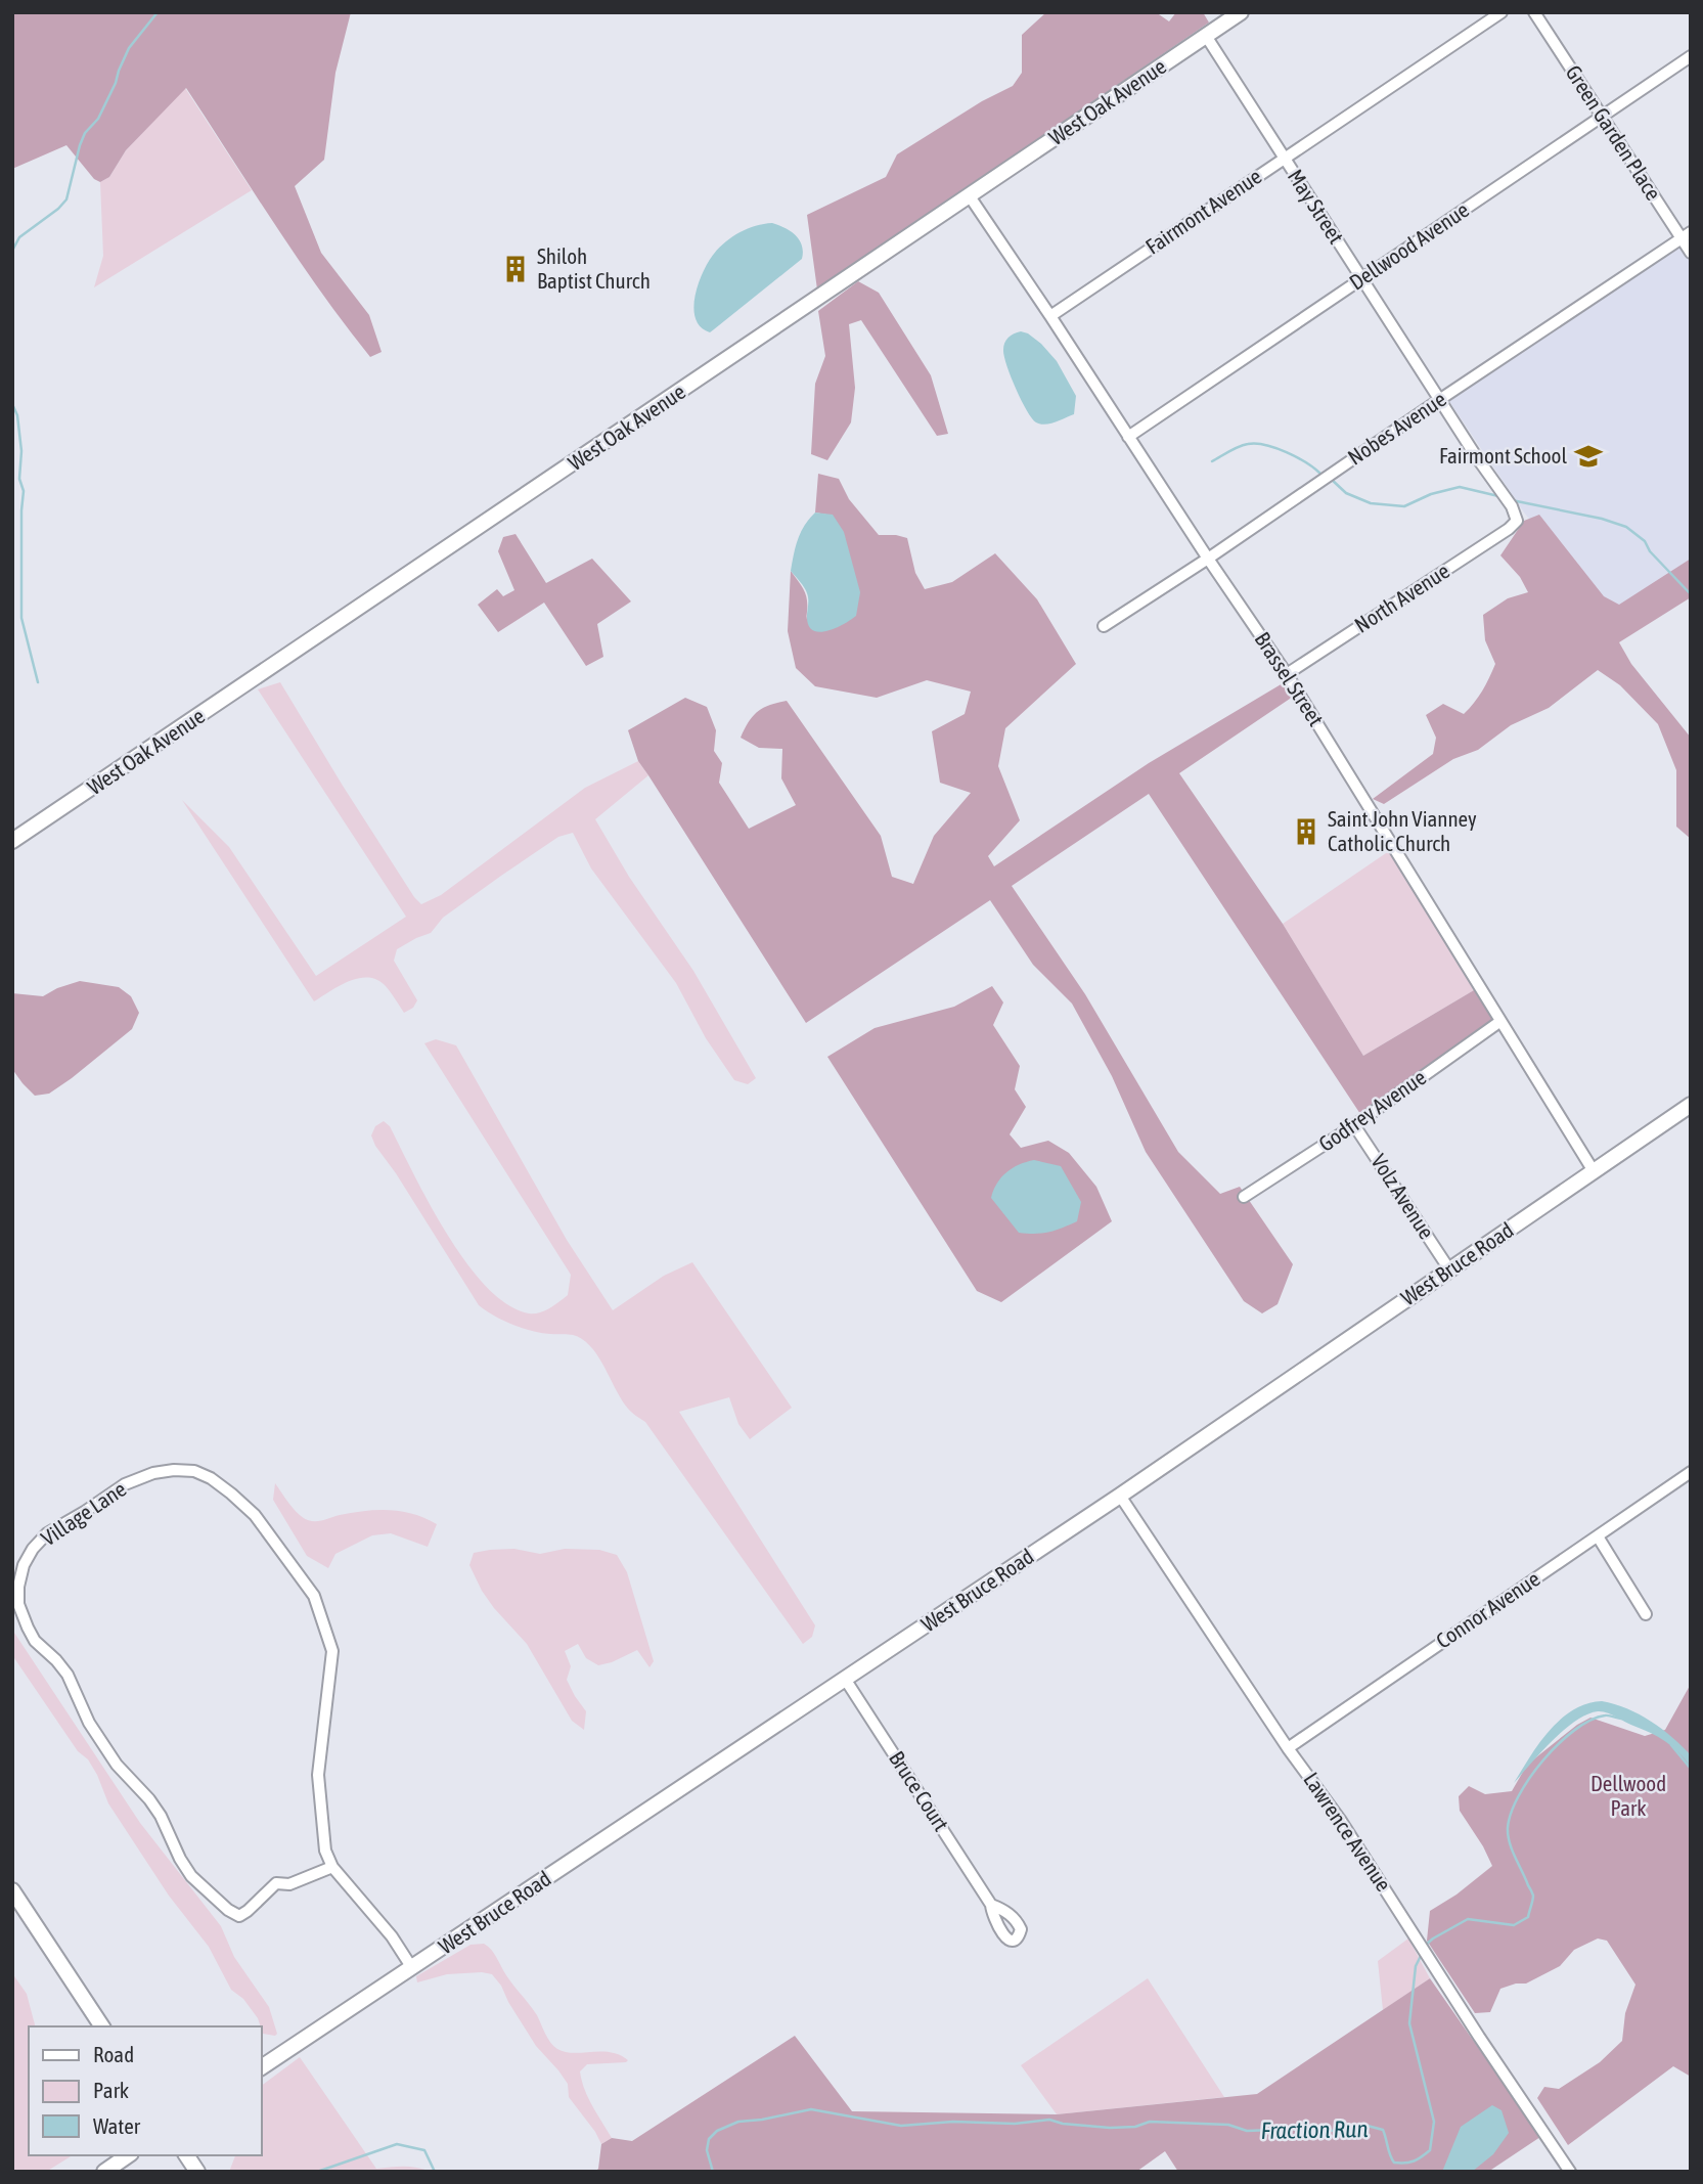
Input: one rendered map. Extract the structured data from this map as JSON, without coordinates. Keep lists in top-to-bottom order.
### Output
{
  "streets": {
    "street": [
      "West Oak Avenue",
      "Green Garden Place",
      "May Street",
      "Fairmont Avenue",
      "Dellwood Avenue",
      "Nobes Avenue",
      "North Avenue",
      "Brassel Street",
      "Godfrey Avenue",
      "Volz Avenue",
      "West Bruce Road",
      "Village Lane",
      "Connor Avenue",
      "Bruce Court",
      "Lawrence Avenue"
    ]
  },
  "crossings": [
    ["West Oak Avenue", "May Street"],
    ["West Oak Avenue", "Brassel Street"],
    ["Green Garden Place", "Dellwood Avenue"],
    ["Green Garden Place", "Nobes Avenue"],
    ["May Street", "Fairmont Avenue"],
    ["May Street", "Dellwood Avenue"],
    ["May Street", "Nobes Avenue"],
    ["May Street", "North Avenue"],
    ["Fairmont Avenue", "Brassel Street"],
    ["Dellwood Avenue", "Brassel Street"],
    ["Nobes Avenue", "Brassel Street"],
    ["North Avenue", "Brassel Street"],
    ["Brassel Street", "Godfrey Avenue"],
    ["Brassel Street", "West Bruce Road"],
    ["Godfrey Avenue", "Volz Avenue"],
    ["Volz Avenue", "West Bruce Road"],
    ["West Bruce Road", "Village Lane"],
    ["West Bruce Road", "Bruce Court"],
    ["West Bruce Road", "Lawrence Avenue"],
    ["Connor Avenue", "Lawrence Avenue"]
  ],
  "water": ["Fraction Run"],
  "parks": ["Dellwood Park"],
  "places": {
    "building": ["Shiloh Baptist Church", "Saint John Vianney Catholic Church"],
    "school or university": ["Fairmont School"]
  },
  "legend": ["Road", "Park", "Water"]
}
